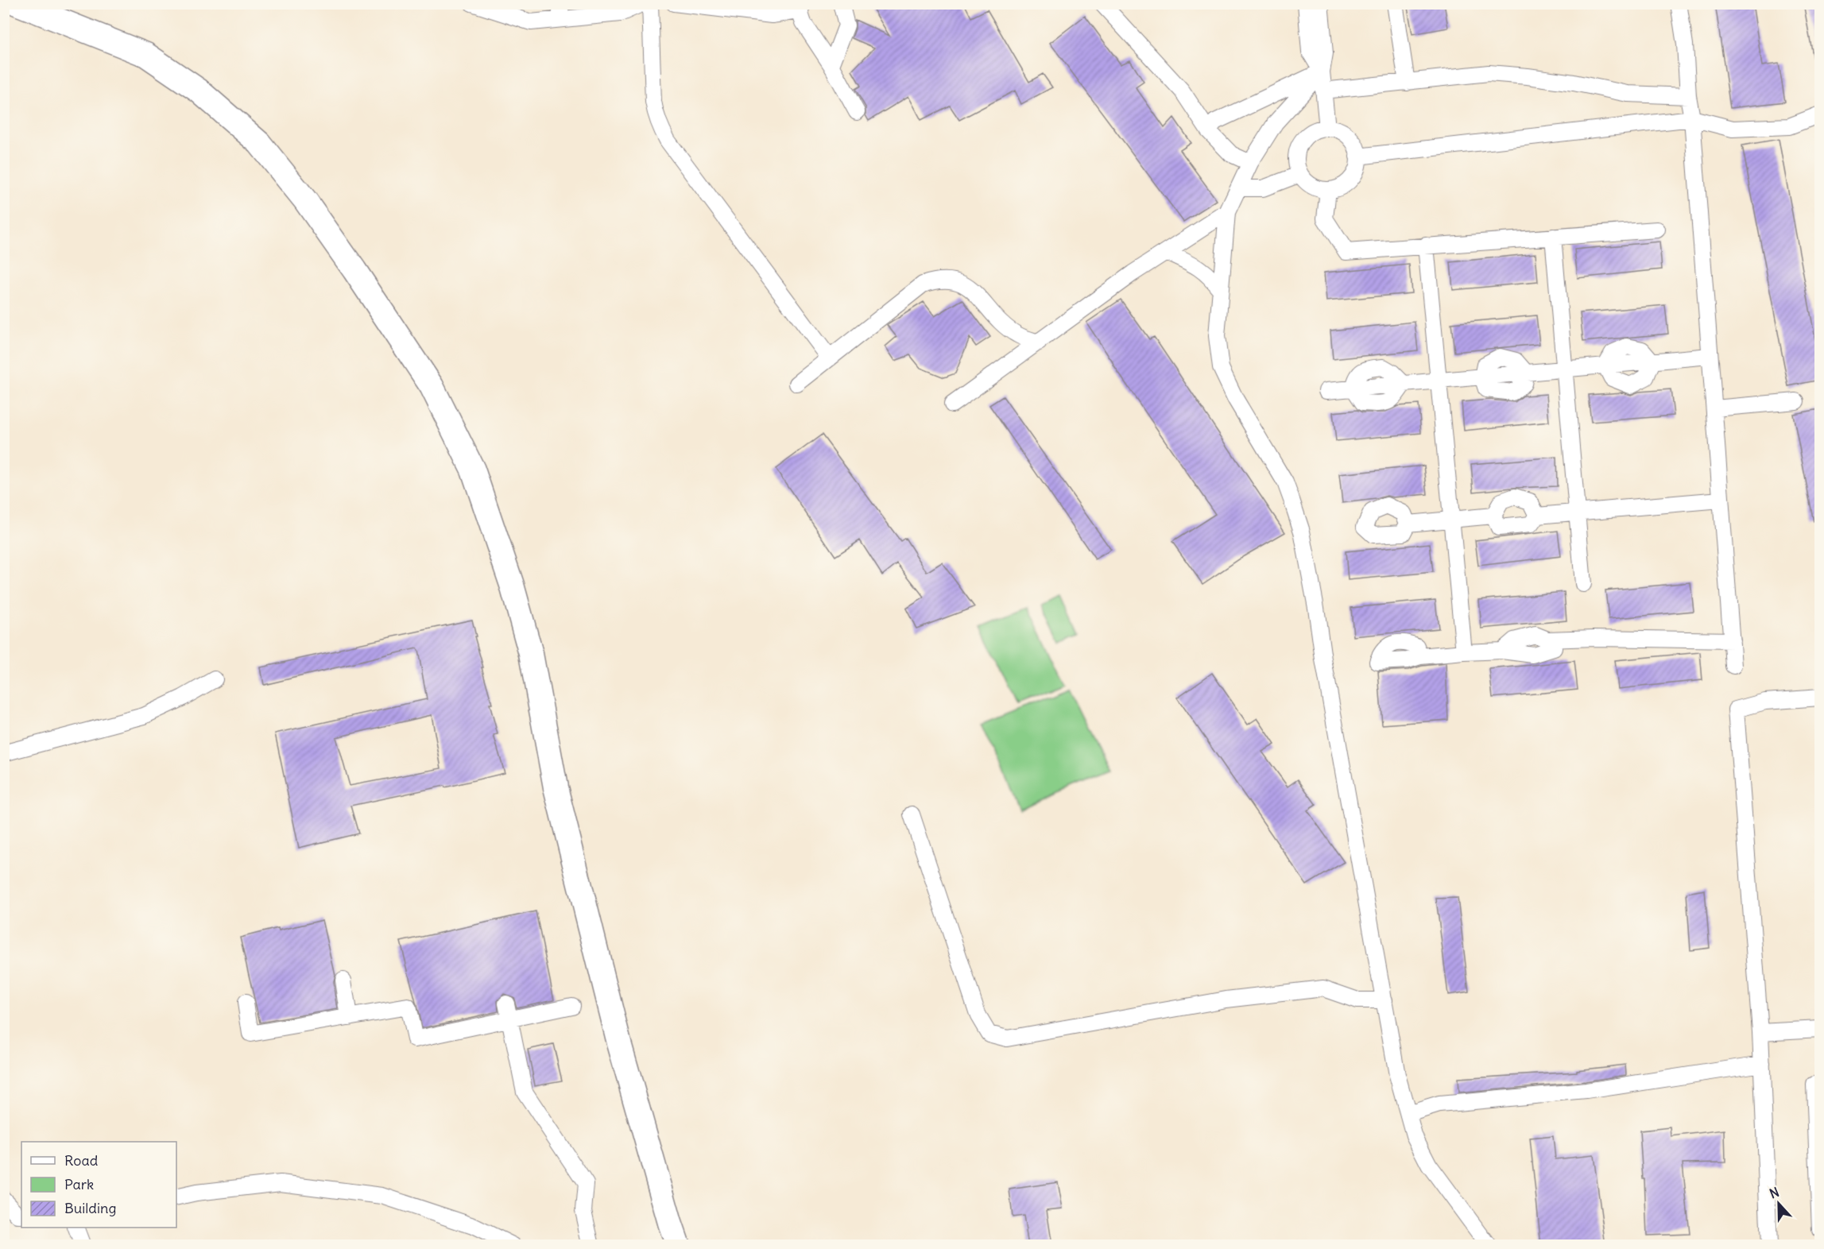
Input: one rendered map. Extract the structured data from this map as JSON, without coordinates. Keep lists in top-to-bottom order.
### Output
{
  "legend": ["Road", "Park", "Building"],
  "north": "top"
}
